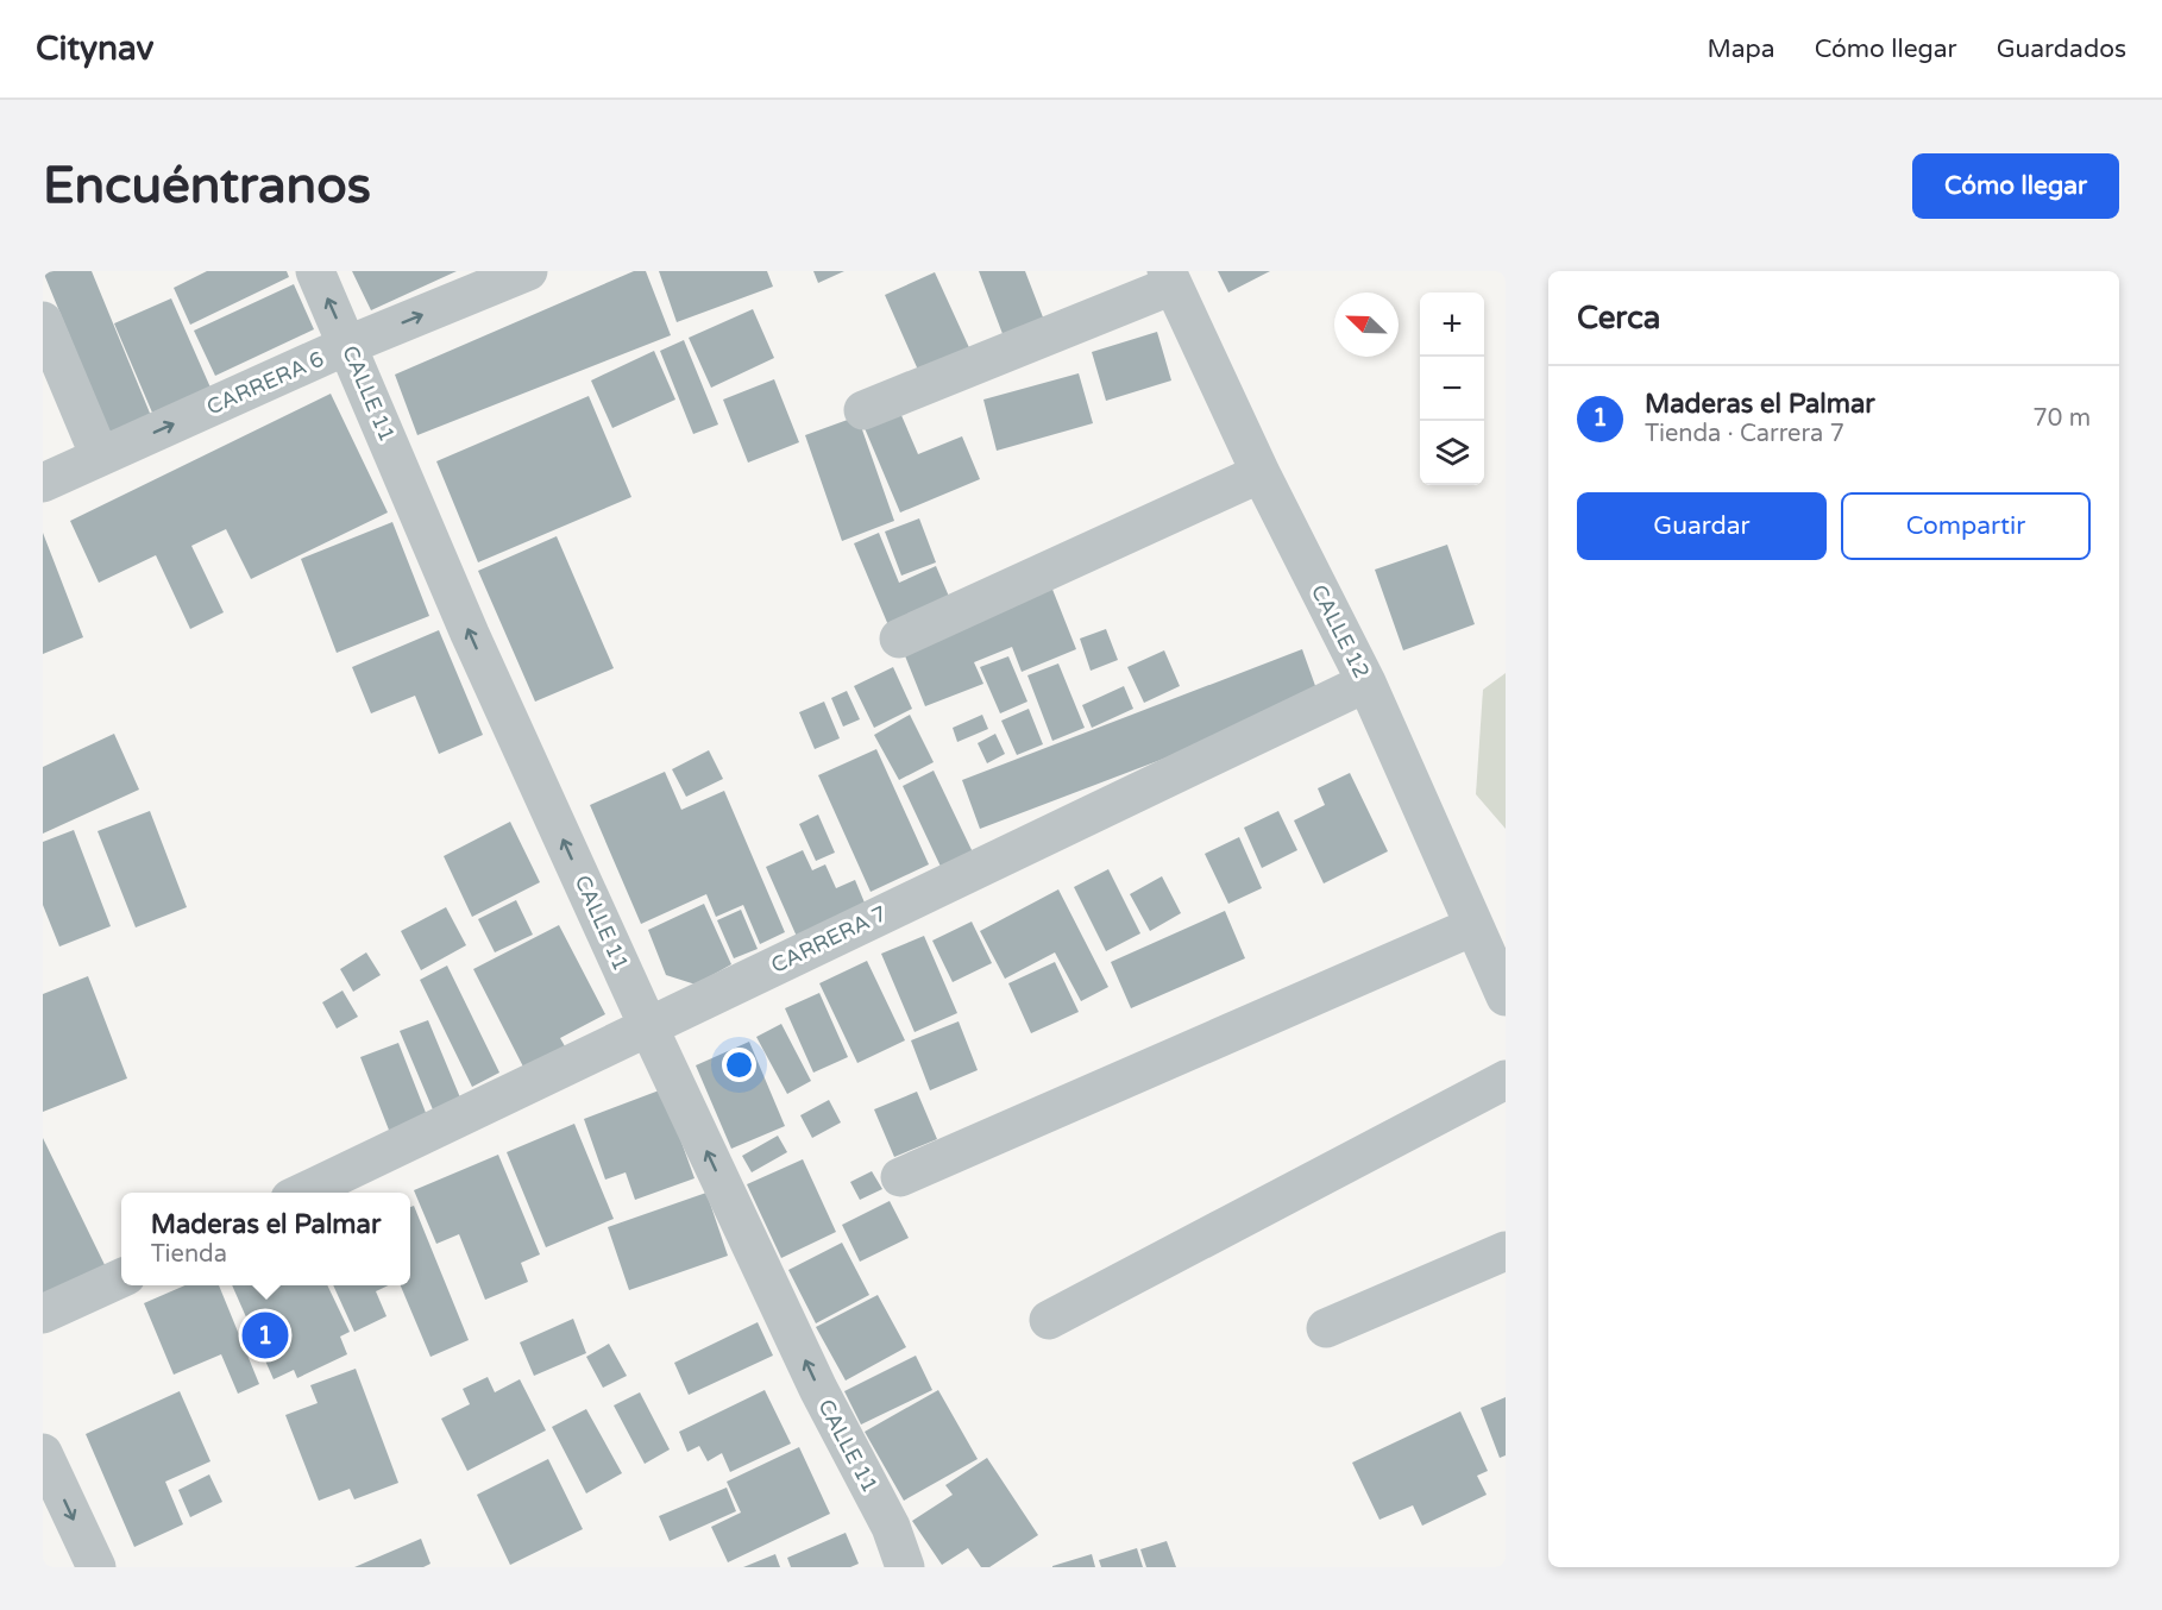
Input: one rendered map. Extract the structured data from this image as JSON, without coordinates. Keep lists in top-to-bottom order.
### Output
{
  "streets": {
    "street": [
      "CARRERA 6",
      "CALLE 11",
      "CALLE 12",
      "CARRERA 7"
    ]
  },
  "crossings": [
    ["CARRERA 6", "CALLE 11"],
    ["CALLE 11", "CARRERA 7"],
    ["CALLE 12", "CARRERA 7"]
  ],
  "one_way": ["CARRERA 6", "CALLE 11"],
  "north": "top left",
  "page": {
    "header": "Citynav",
    "nav": ["Mapa", "Cómo llegar", "Guardados"],
    "buttons": [
      "Cómo llegar",
      ["Guardar", "Compartir"]
    ],
    "title": "Encuéntranos",
    "heading": "Cerca",
    "map_buttons": ["+", "−"],
    "list": [
      {
        "mark": "1",
        "name": "Maderas el Palmar",
        "note": "Tienda · Carrera 7",
        "value": "70 m"
      }
    ],
    "popup": ["Maderas el Palmar", "Tienda"],
    "pins": "1"
  }
}
